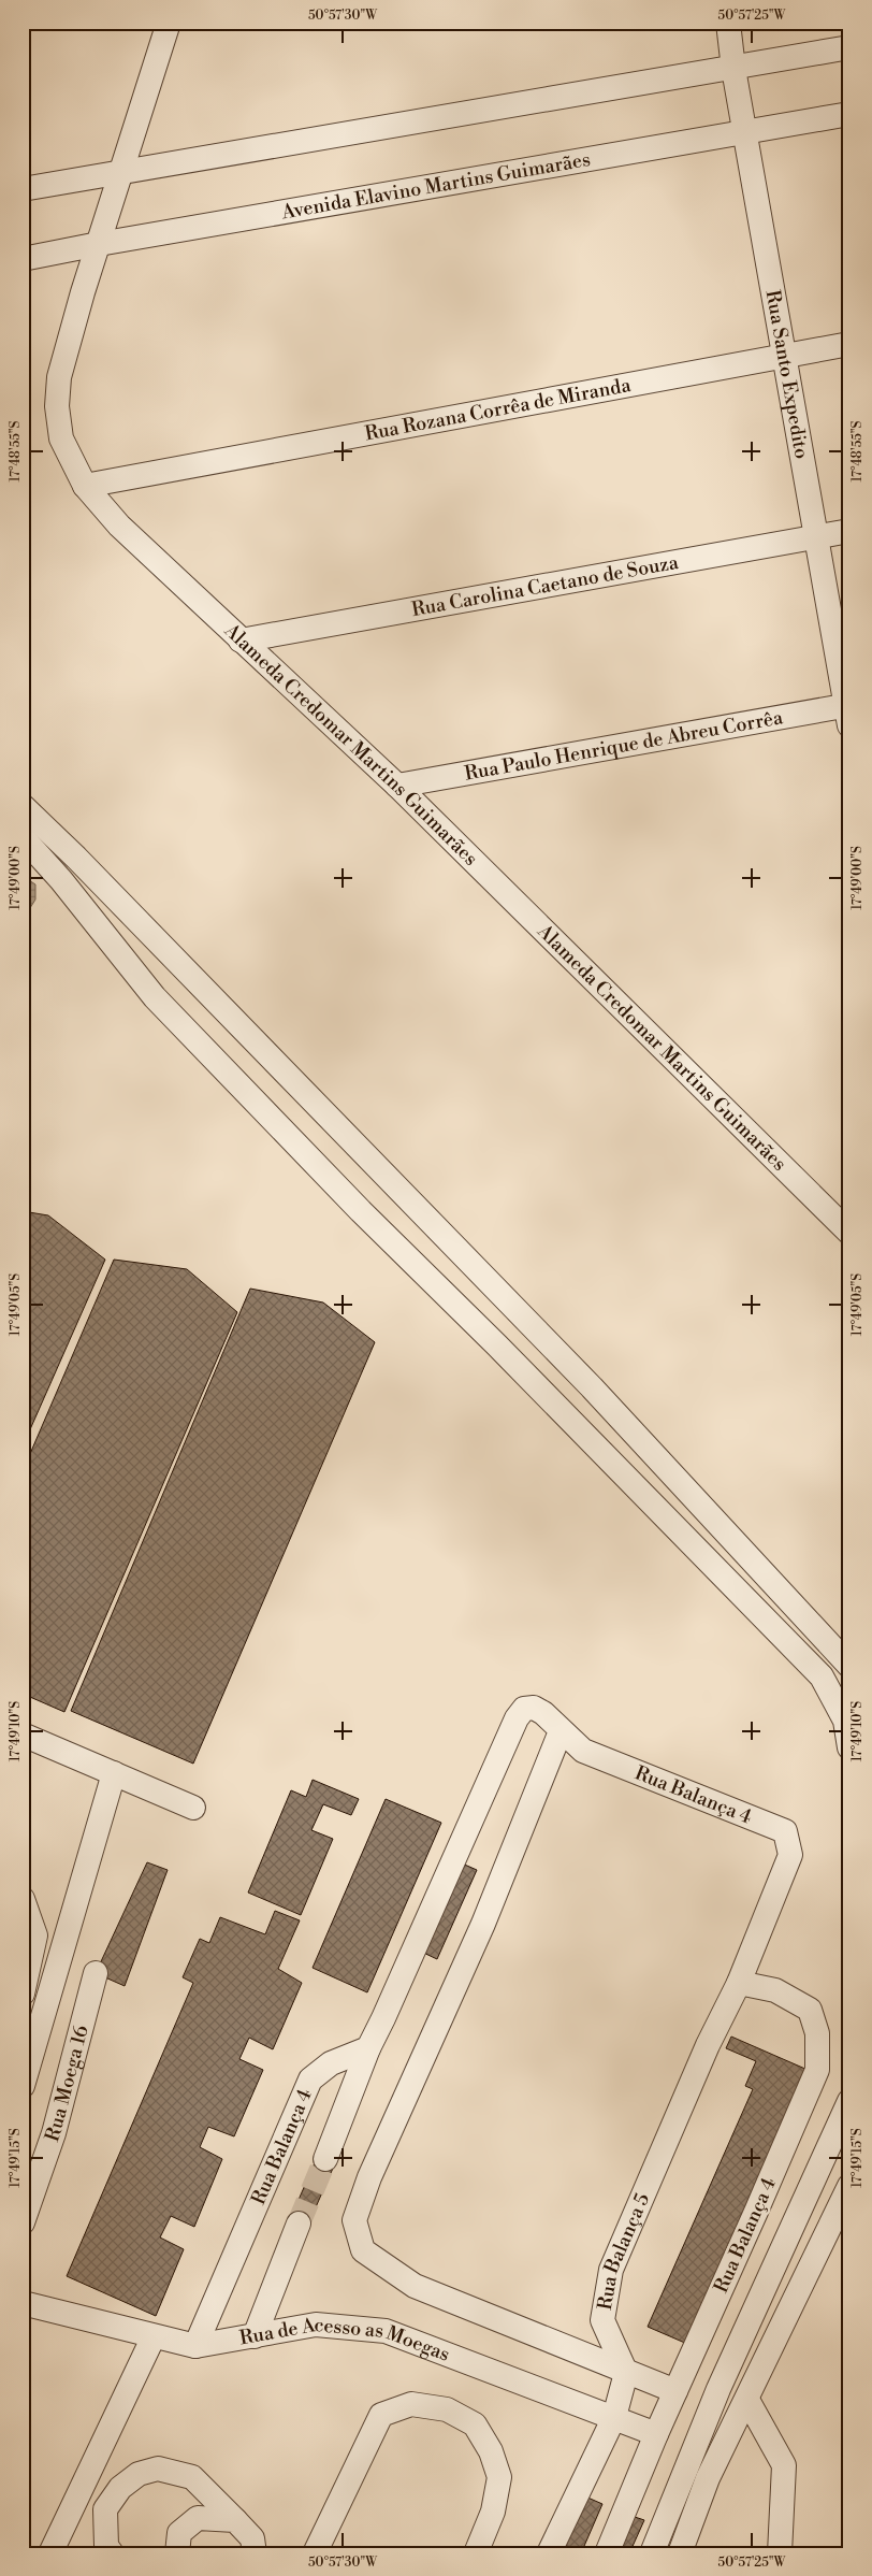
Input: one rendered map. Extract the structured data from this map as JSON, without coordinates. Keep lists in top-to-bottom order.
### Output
{
  "streets": {
    "street": [
      "Avenida Elavino Martins Guimarães",
      "Rua Santo Expedito",
      "Rua Rozana Corrêa de Miranda",
      "Rua Carolina Caetano de Souza",
      "Alameda Credomar Martins Guimarães",
      "Rua Paulo Henrique de Abreu Corrêa",
      "Rua Balança 4",
      "Rua Moega 16",
      "Rua Balança 5",
      "Rua de Acesso as Moegas"
    ]
  },
  "crossings": [
    ["Avenida Elavino Martins Guimarães", "Rua Santo Expedito"],
    ["Avenida Elavino Martins Guimarães", "Alameda Credomar Martins Guimarães"],
    ["Rua Santo Expedito", "Rua Rozana Corrêa de Miranda"],
    ["Rua Santo Expedito", "Rua Carolina Caetano de Souza"],
    ["Rua Santo Expedito", "Rua Paulo Henrique de Abreu Corrêa"],
    ["Rua Rozana Corrêa de Miranda", "Alameda Credomar Martins Guimarães"],
    ["Rua Carolina Caetano de Souza", "Alameda Credomar Martins Guimarães"],
    ["Alameda Credomar Martins Guimarães", "Rua Paulo Henrique de Abreu Corrêa"],
    ["Rua Balança 4", "Rua Balança 5"],
    ["Rua Balança 4", "Rua de Acesso as Moegas"]
  ],
  "coordinates": [
    "50°57'30\"W",
    "50°57'25\"W",
    "17°48'55\"S",
    "17°49'00\"S",
    "17°49'05\"S",
    "17°49'10\"S",
    "17°49'15\"S"
  ]
}
